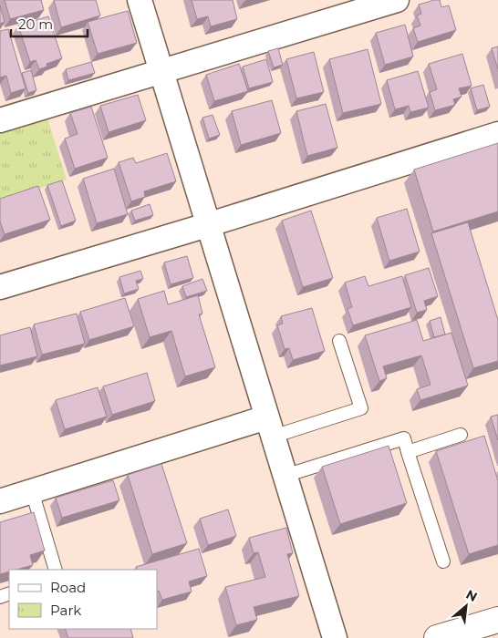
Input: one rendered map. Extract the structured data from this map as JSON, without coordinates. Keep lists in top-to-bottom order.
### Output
{
  "legend": ["Road", "Park"],
  "scale_bar": "20 m",
  "north": "top right"
}
